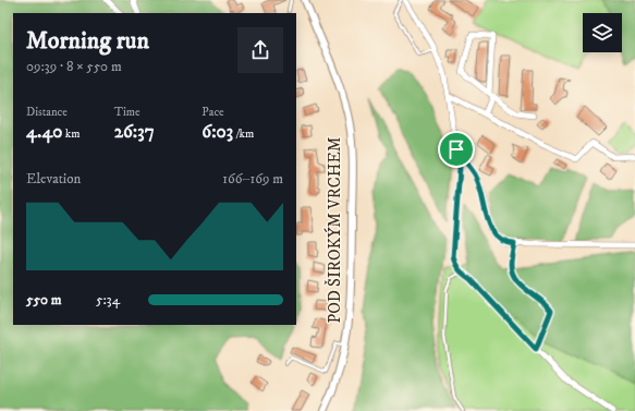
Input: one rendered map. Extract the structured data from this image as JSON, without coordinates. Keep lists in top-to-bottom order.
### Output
{
  "streets": {
    "street": ["POD ŠIROKÝM VRCHEM"]
  },
  "page": {
    "heading": ["Morning run", "09:39 · 8 × 550 m"],
    "stats": [
      ["Distance", "4.40 km"],
      ["Time", "26:37"],
      ["Pace", "6:03 /km"]
    ],
    "chart": ["Elevation", "166–169 m"],
    "list": [
      {
        "name": "550 m",
        "note": "5:34"
      }
    ]
  }
}
